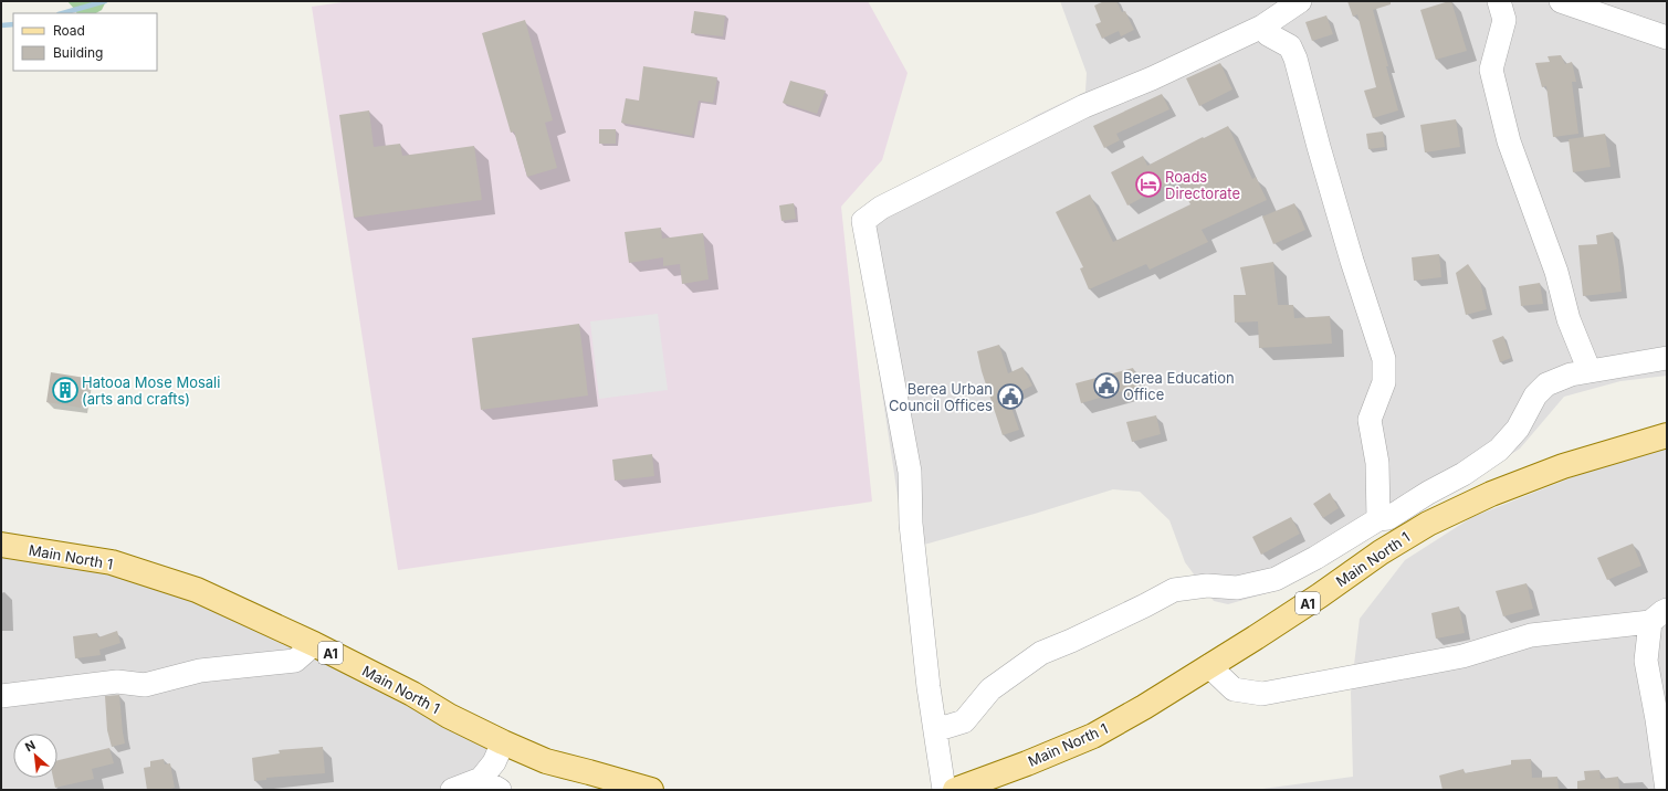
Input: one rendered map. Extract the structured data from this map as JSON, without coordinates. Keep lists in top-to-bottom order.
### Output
{
  "streets": {
    "main road": ["Main North 1", "A1"]
  },
  "places": {
    "hotel": ["Roads Directorate"],
    "public building": ["Berea Education Office", "Berea Urban Council Offices"],
    "building": ["Hatooa Mose Mosali (arts and crafts)"]
  },
  "legend": ["Road", "Building"],
  "north": "top left"
}
